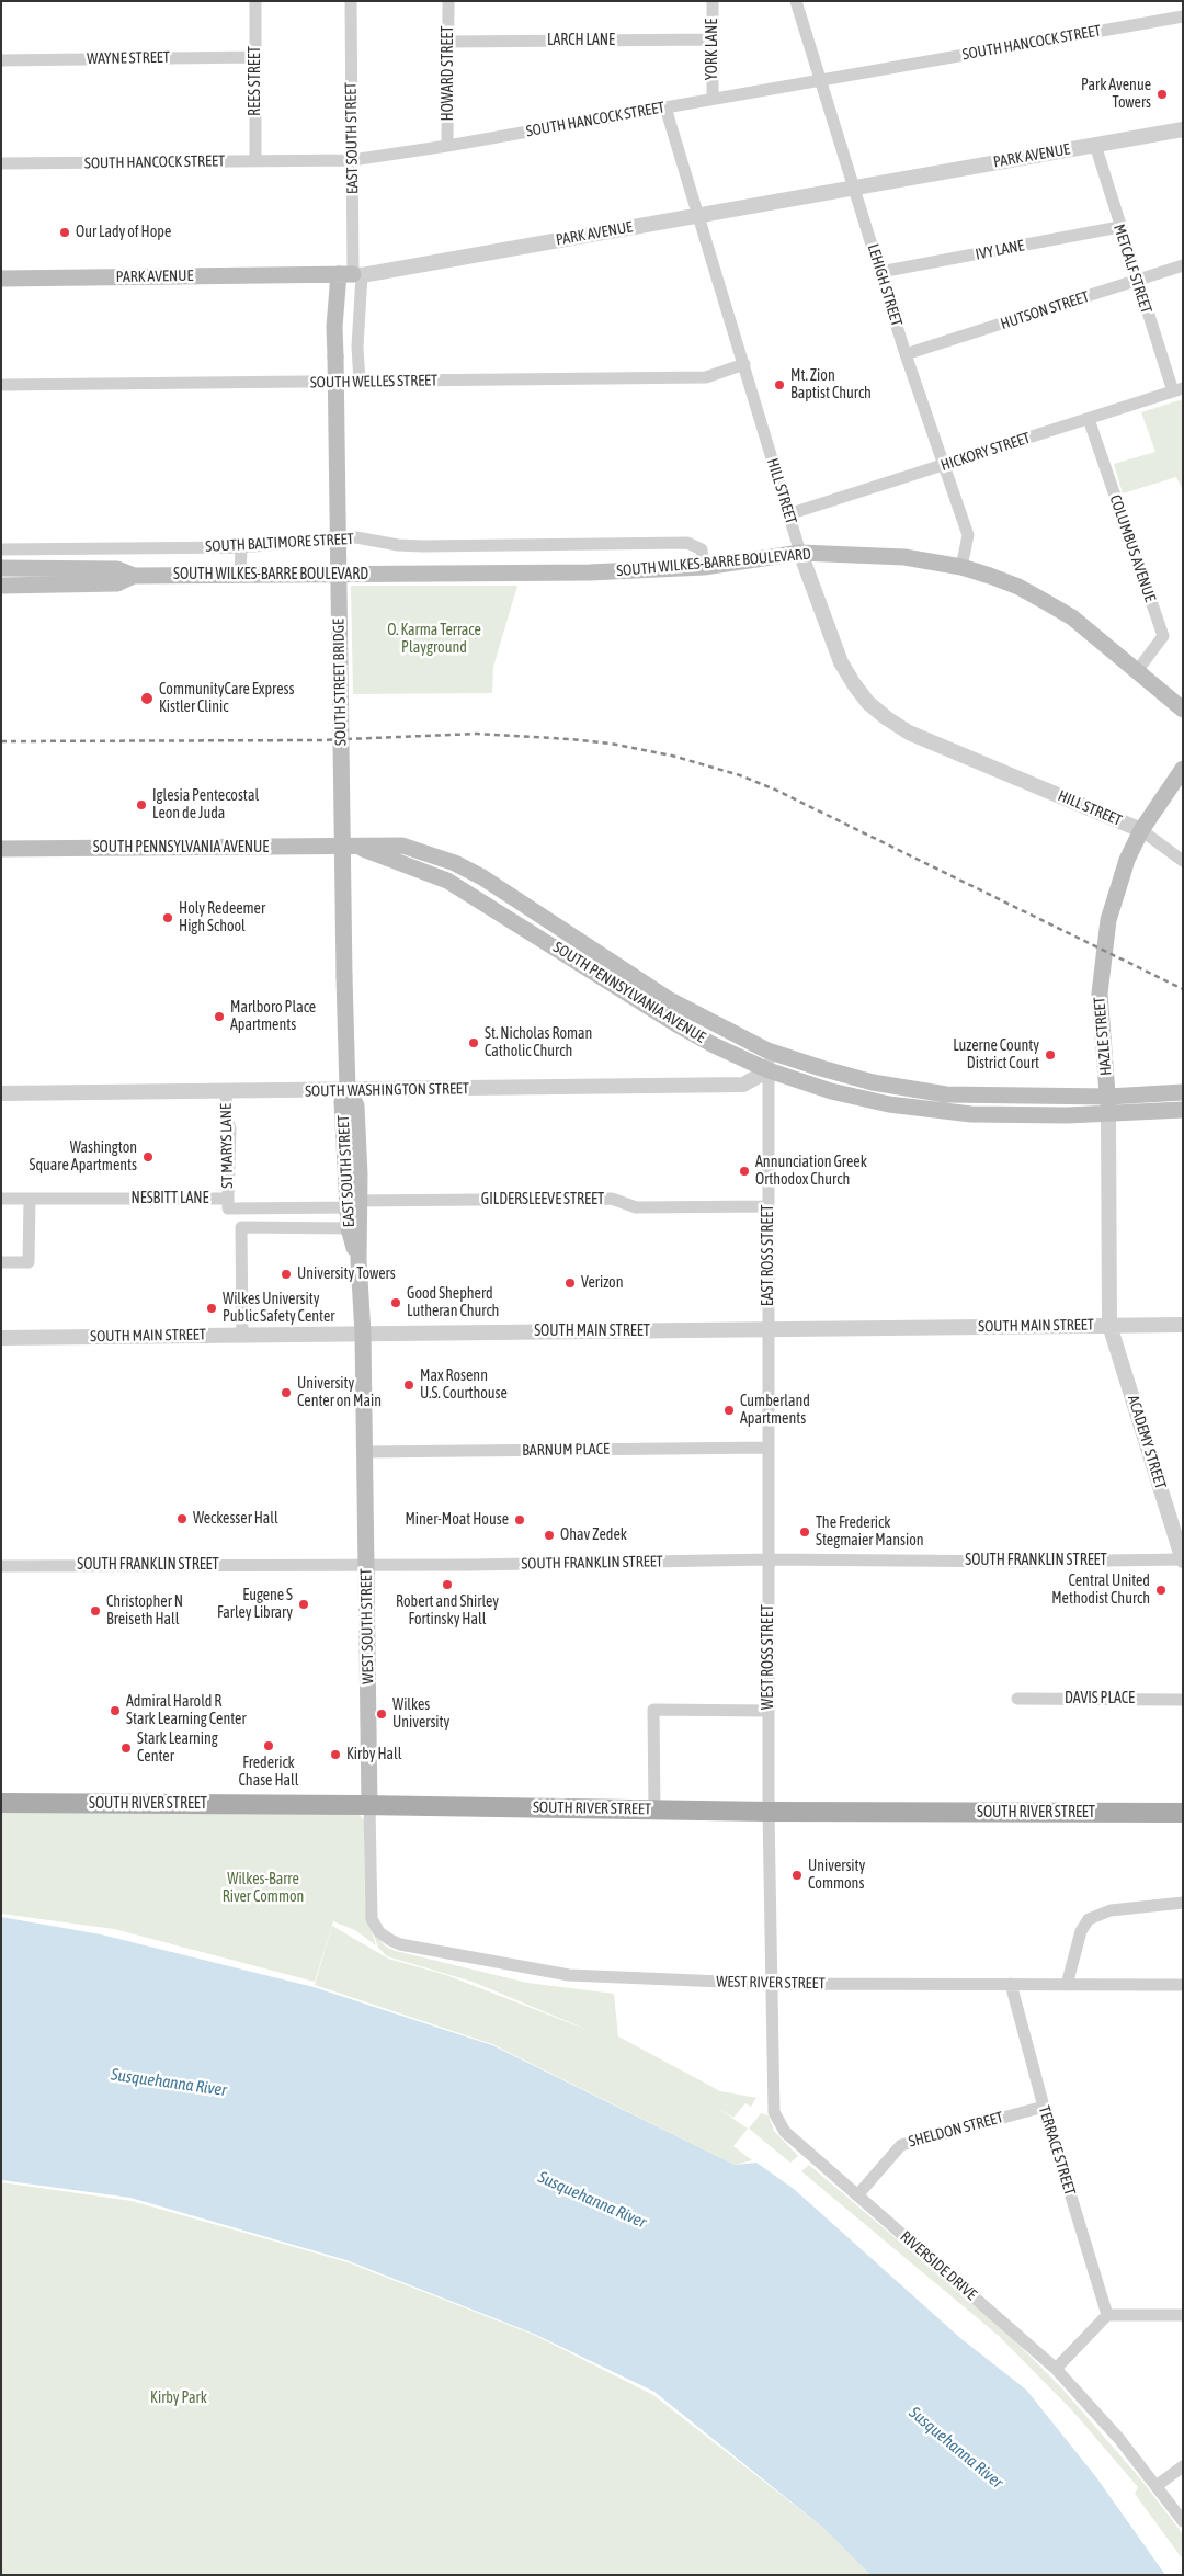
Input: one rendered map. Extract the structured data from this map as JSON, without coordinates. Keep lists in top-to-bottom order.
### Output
{
  "streets": {
    "main road": [
      "EAST SOUTH STREET",
      "PARK AVENUE",
      "SOUTH WILKES-BARRE BOULEVARD",
      "SOUTH STREET BRIDGE",
      "SOUTH PENNSYLVANIA AVENUE",
      "HAZLE STREET",
      "WEST SOUTH STREET",
      "SOUTH RIVER STREET"
    ],
    "street": [
      "LARCH LANE",
      "SOUTH HANCOCK STREET",
      "YORK LANE",
      "WAYNE STREET",
      "HOWARD STREET",
      "REES STREET",
      "IVY LANE",
      "METCALF STREET",
      "LEHIGH STREET",
      "HUTSON STREET",
      "SOUTH WELLES STREET",
      "HICKORY STREET",
      "HILL STREET",
      "SOUTH BALTIMORE STREET",
      "COLUMBUS AVENUE",
      "SOUTH WASHINGTON STREET",
      "ST MARYS LANE",
      "NESBITT LANE",
      "GILDERSLEEVE STREET",
      "EAST ROSS STREET",
      "SOUTH MAIN STREET",
      "ACADEMY STREET",
      "BARNUM PLACE",
      "SOUTH FRANKLIN STREET",
      "WEST ROSS STREET",
      "DAVIS PLACE",
      "WEST RIVER STREET",
      "SHELDON STREET",
      "TERRACE STREET",
      "RIVERSIDE DRIVE"
    ]
  },
  "crossings": [
    ["LARCH LANE", "YORK LANE"],
    ["LARCH LANE", "HOWARD STREET"],
    ["SOUTH HANCOCK STREET", "YORK LANE"],
    ["SOUTH HANCOCK STREET", "HOWARD STREET"],
    ["SOUTH HANCOCK STREET", "REES STREET"],
    ["SOUTH HANCOCK STREET", "EAST SOUTH STREET"],
    ["SOUTH HANCOCK STREET", "LEHIGH STREET"],
    ["SOUTH HANCOCK STREET", "HILL STREET"],
    ["WAYNE STREET", "REES STREET"],
    ["EAST SOUTH STREET", "PARK AVENUE"],
    ["EAST SOUTH STREET", "SOUTH WELLES STREET"],
    ["EAST SOUTH STREET", "SOUTH STREET BRIDGE"],
    ["EAST SOUTH STREET", "SOUTH WASHINGTON STREET"],
    ["EAST SOUTH STREET", "NESBITT LANE"],
    ["EAST SOUTH STREET", "GILDERSLEEVE STREET"],
    ["EAST SOUTH STREET", "SOUTH MAIN STREET"],
    ["EAST SOUTH STREET", "WEST SOUTH STREET"],
    ["PARK AVENUE", "METCALF STREET"],
    ["PARK AVENUE", "LEHIGH STREET"],
    ["PARK AVENUE", "HILL STREET"],
    ["PARK AVENUE", "SOUTH STREET BRIDGE"],
    ["IVY LANE", "METCALF STREET"],
    ["IVY LANE", "LEHIGH STREET"],
    ["METCALF STREET", "HUTSON STREET"],
    ["METCALF STREET", "HICKORY STREET"],
    ["LEHIGH STREET", "HUTSON STREET"],
    ["LEHIGH STREET", "HICKORY STREET"],
    ["LEHIGH STREET", "SOUTH WILKES-BARRE BOULEVARD"],
    ["SOUTH WELLES STREET", "HILL STREET"],
    ["HICKORY STREET", "HILL STREET"],
    ["HICKORY STREET", "COLUMBUS AVENUE"],
    ["HILL STREET", "SOUTH WILKES-BARRE BOULEVARD"],
    ["HILL STREET", "HAZLE STREET"],
    ["SOUTH BALTIMORE STREET", "SOUTH WILKES-BARRE BOULEVARD"],
    ["COLUMBUS AVENUE", "SOUTH WILKES-BARRE BOULEVARD"],
    ["SOUTH STREET BRIDGE", "SOUTH WASHINGTON STREET"],
    ["SOUTH PENNSYLVANIA AVENUE", "HAZLE STREET"],
    ["SOUTH PENNSYLVANIA AVENUE", "SOUTH WASHINGTON STREET"],
    ["SOUTH PENNSYLVANIA AVENUE", "EAST ROSS STREET"],
    ["HAZLE STREET", "SOUTH MAIN STREET"],
    ["HAZLE STREET", "ACADEMY STREET"],
    ["SOUTH WASHINGTON STREET", "ST MARYS LANE"],
    ["SOUTH WASHINGTON STREET", "EAST ROSS STREET"],
    ["ST MARYS LANE", "NESBITT LANE"],
    ["NESBITT LANE", "GILDERSLEEVE STREET"],
    ["GILDERSLEEVE STREET", "EAST ROSS STREET"],
    ["EAST ROSS STREET", "SOUTH MAIN STREET"],
    ["EAST ROSS STREET", "WEST ROSS STREET"],
    ["SOUTH MAIN STREET", "ACADEMY STREET"],
    ["SOUTH MAIN STREET", "WEST SOUTH STREET"],
    ["SOUTH MAIN STREET", "WEST ROSS STREET"],
    ["ACADEMY STREET", "SOUTH FRANKLIN STREET"],
    ["BARNUM PLACE", "WEST SOUTH STREET"],
    ["BARNUM PLACE", "WEST ROSS STREET"],
    ["SOUTH FRANKLIN STREET", "WEST SOUTH STREET"],
    ["SOUTH FRANKLIN STREET", "WEST ROSS STREET"],
    ["WEST SOUTH STREET", "SOUTH RIVER STREET"],
    ["WEST SOUTH STREET", "WEST RIVER STREET"],
    ["WEST ROSS STREET", "SOUTH RIVER STREET"],
    ["WEST ROSS STREET", "WEST RIVER STREET"],
    ["WEST ROSS STREET", "RIVERSIDE DRIVE"],
    ["WEST RIVER STREET", "TERRACE STREET"],
    ["WEST RIVER STREET", "RIVERSIDE DRIVE"],
    ["SHELDON STREET", "TERRACE STREET"],
    ["SHELDON STREET", "RIVERSIDE DRIVE"]
  ],
  "water": ["Susquehanna River"],
  "parks": ["O. Karma Terrace Playground", "Wilkes-Barre River Common", "Kirby Park"],
  "places": [
    "Park Avenue Towers",
    "Our Lady of Hope",
    "Mt. Zion Baptist Church",
    "CommunityCare Express Kistler Clinic",
    "Iglesia Pentecostal Leon de Juda",
    "Holy Redeemer High School",
    "Marlboro Place Apartments",
    "St. Nicholas Roman Catholic Church",
    "Luzerne County District Court",
    "Washington Square Apartments",
    "Annunciation Greek Orthodox Church",
    "University Towers",
    "Verizon",
    "Good Shepherd Lutheran Church",
    "Wilkes University Public Safety Center",
    "Max Rosenn U.S. Courthouse",
    "University Center on Main",
    "Cumberland Apartments",
    "Weckesser Hall",
    "Miner-Moat House",
    "The Frederick Stegmaier Mansion",
    "Ohav Zedek",
    "Robert and Shirley Fortinsky Hall",
    "Central United Methodist Church",
    "Eugene S Farley Library",
    "Christopher N Breiseth Hall",
    "Admiral Harold R Stark Learning Center",
    "Wilkes University",
    "Frederick Chase Hall",
    "Stark Learning Center",
    "Kirby Hall",
    "University Commons"
  ]
}
